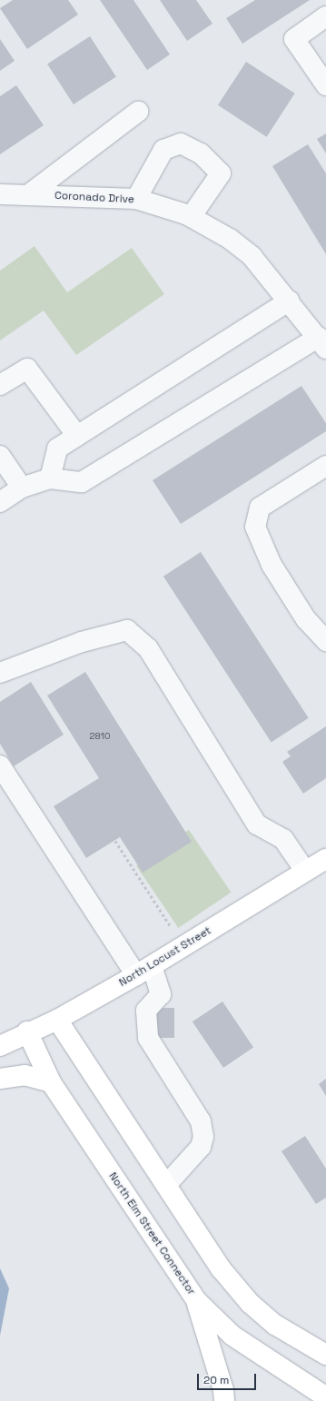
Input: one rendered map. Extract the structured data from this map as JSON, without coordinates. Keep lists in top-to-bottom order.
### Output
{
  "streets": {
    "main road": ["North Locust Street", "North Elm Street Connector"],
    "street": ["Coronado Drive"]
  },
  "crossings": [
    ["North Locust Street", "North Elm Street Connector"]
  ],
  "house_numbers": ["2810"],
  "scale_bar": "20 m"
}
